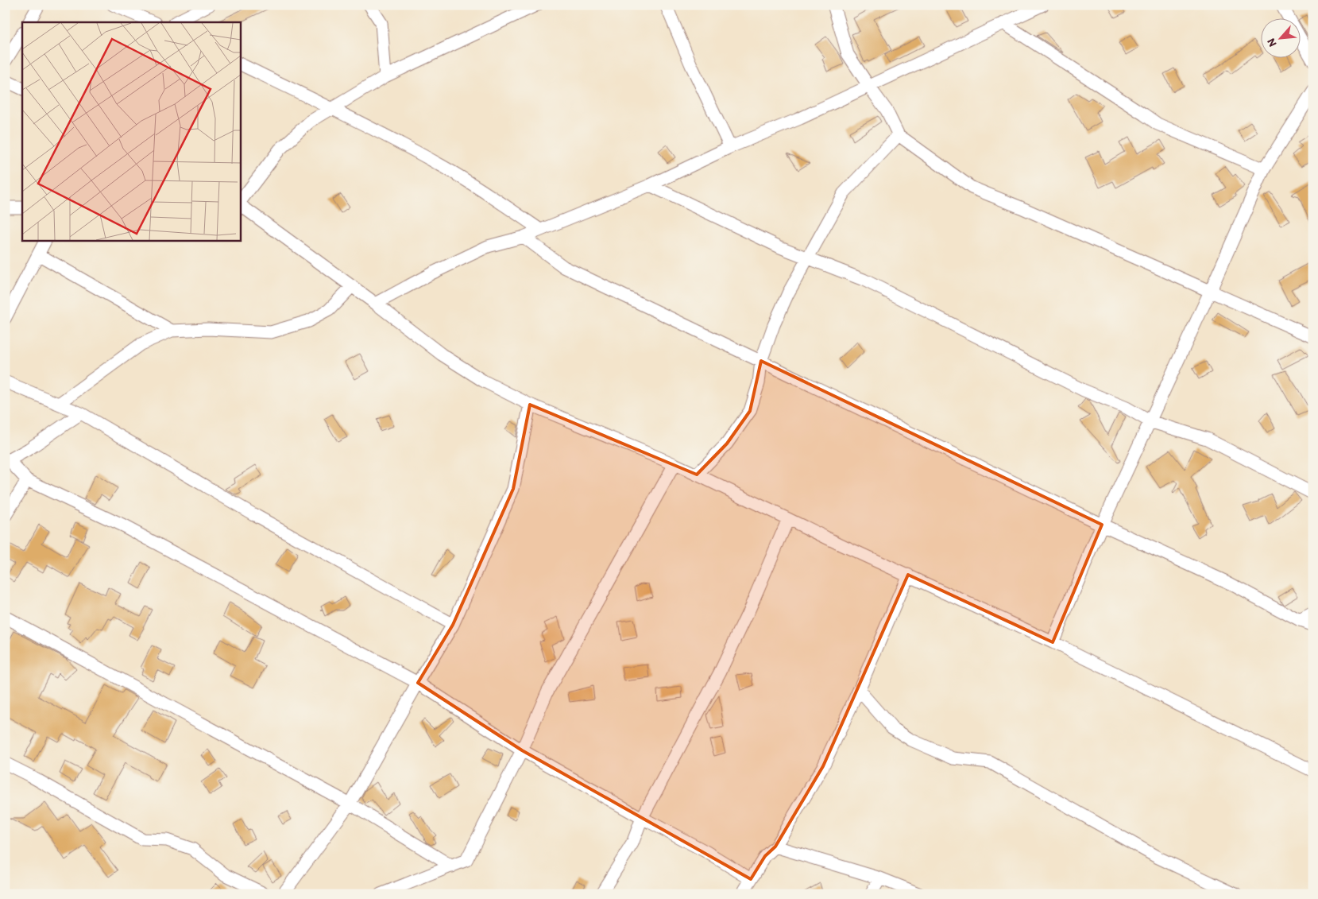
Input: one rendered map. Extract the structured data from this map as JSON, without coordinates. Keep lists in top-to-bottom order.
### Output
{
  "north": "bottom left"
}
